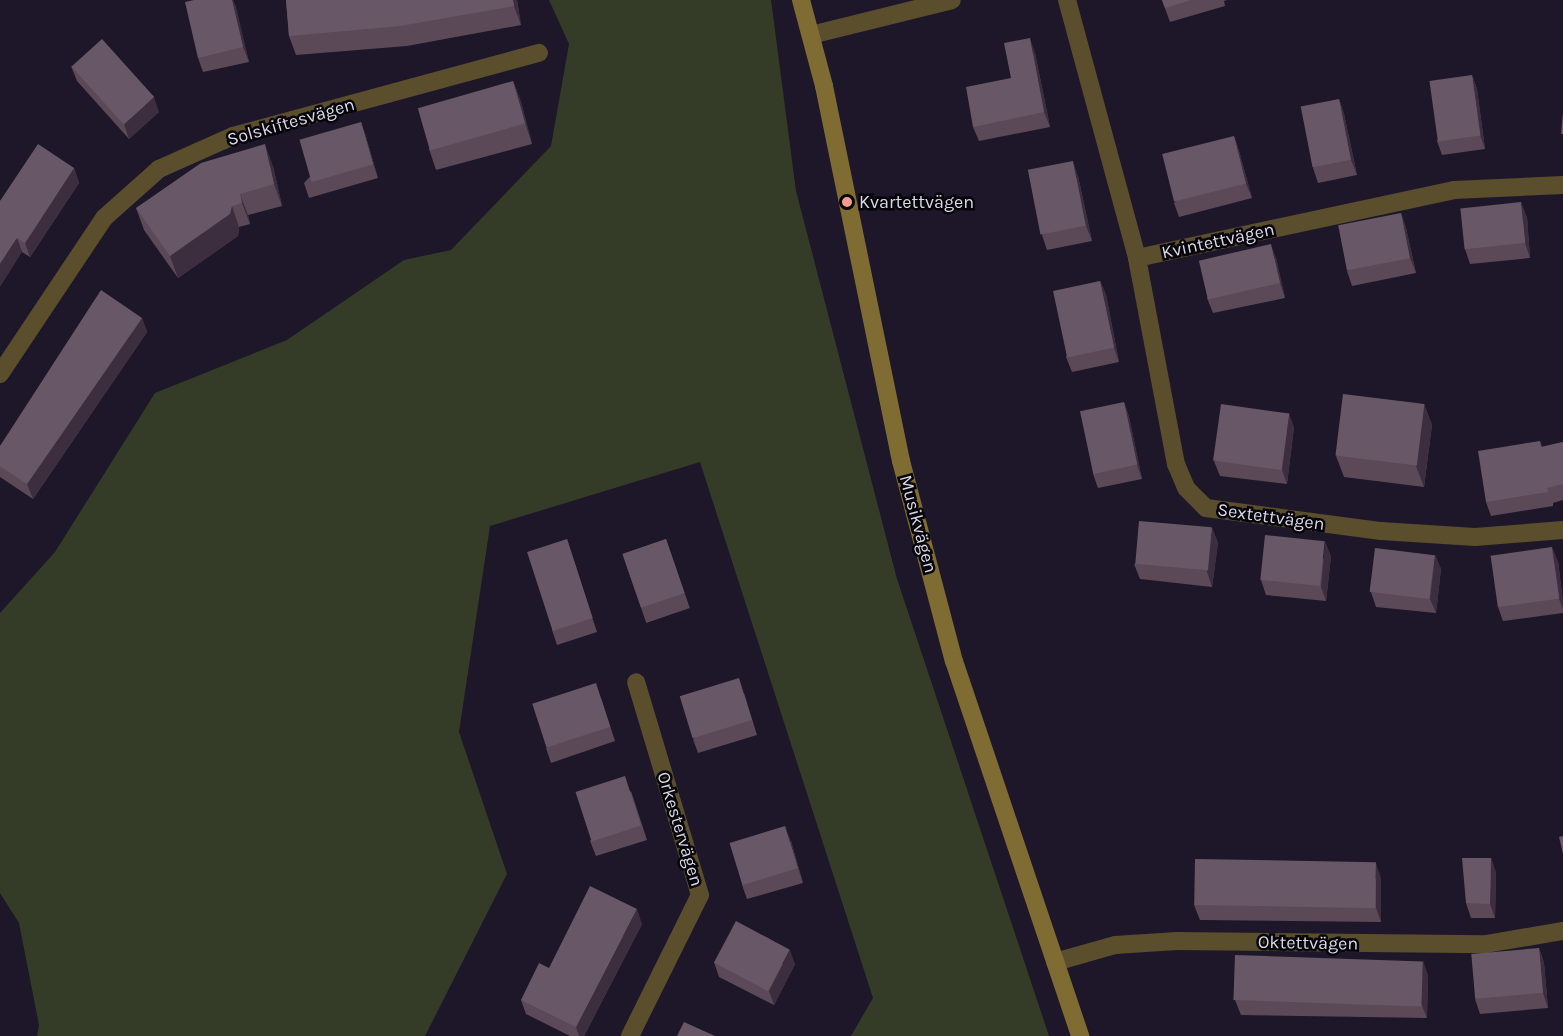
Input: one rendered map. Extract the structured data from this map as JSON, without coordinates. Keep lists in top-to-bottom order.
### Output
{
  "streets": {
    "street": [
      "Solskiftesvägen",
      "Kvintettvägen",
      "Sextettvägen",
      "Musikvägen",
      "Orkestervägen",
      "Oktettvägen"
    ]
  },
  "crossings": [
    ["Kvintettvägen", "Sextettvägen"],
    ["Musikvägen", "Oktettvägen"]
  ],
  "places": ["Kvartettvägen"]
}
